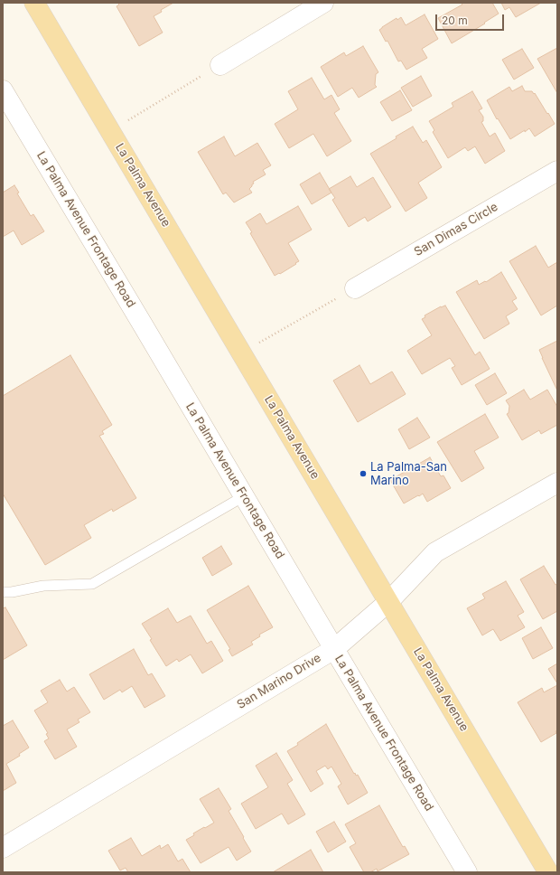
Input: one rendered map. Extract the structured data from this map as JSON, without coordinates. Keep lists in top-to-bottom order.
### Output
{
  "streets": {
    "main road": ["La Palma Avenue"],
    "street": ["La Palma Avenue Frontage Road", "San Dimas Circle", "San Marino Drive"]
  },
  "crossings": [
    ["La Palma Avenue", "San Marino Drive"],
    ["La Palma Avenue Frontage Road", "San Marino Drive"]
  ],
  "places": ["La Palma-San Marino"],
  "scale_bar": "20 m"
}
